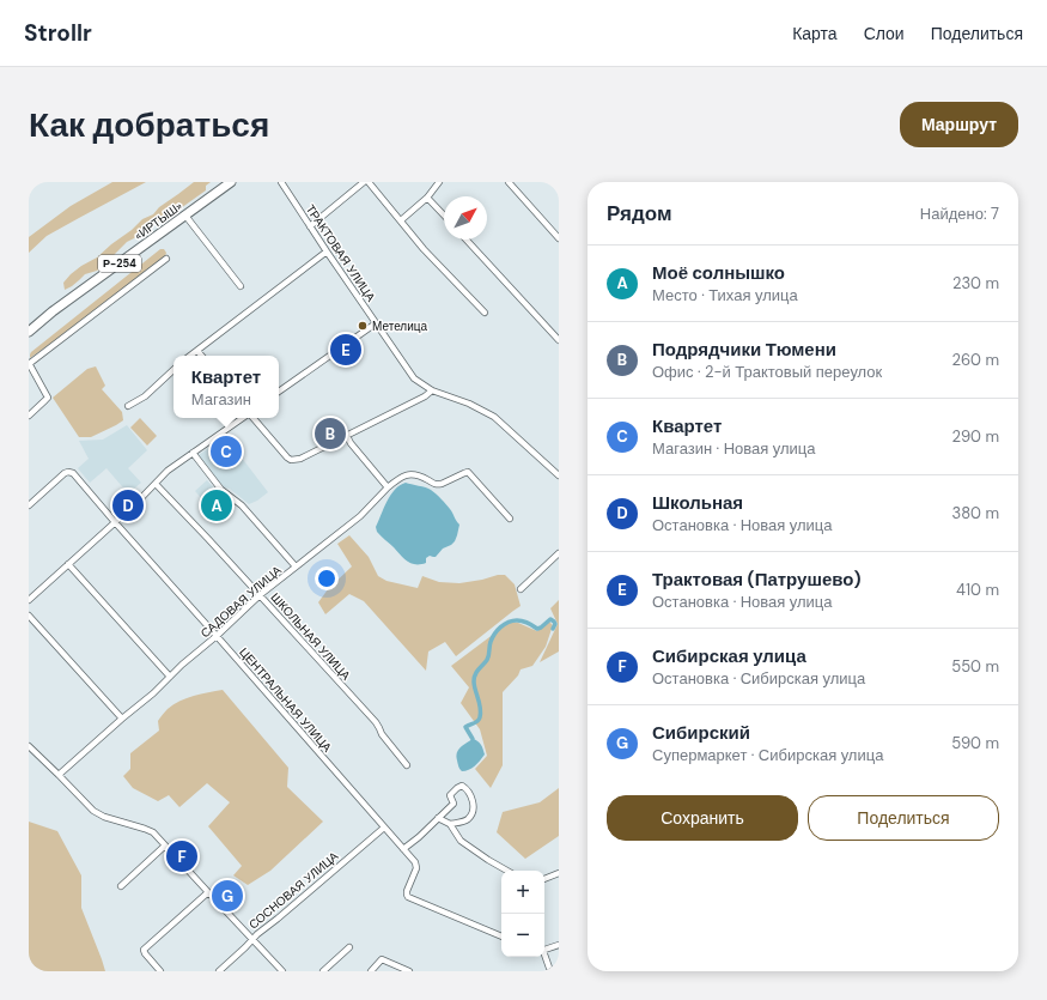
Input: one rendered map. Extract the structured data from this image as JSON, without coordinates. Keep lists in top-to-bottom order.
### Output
{
  "streets": {
    "highway": ["«ИРТЫШ»", "Р-254"],
    "street": [
      "ТРАКТОВАЯ УЛИЦА",
      "САДОВАЯ УЛИЦА",
      "ШКОЛЬНАЯ УЛИЦА",
      "ЦЕНТРАЛЬНАЯ УЛИЦА",
      "СОСНОВАЯ УЛИЦА"
    ]
  },
  "crossings": [
    ["САДОВАЯ УЛИЦА", "ШКОЛЬНАЯ УЛИЦА"],
    ["САДОВАЯ УЛИЦА", "ЦЕНТРАЛЬНАЯ УЛИЦА"],
    ["ЦЕНТРАЛЬНАЯ УЛИЦА", "СОСНОВАЯ УЛИЦА"]
  ],
  "places": ["Метелица"],
  "north": "top right",
  "page": {
    "header": "Strollr",
    "nav": ["Карта", "Слои", "Поделиться"],
    "buttons": [
      "Маршрут",
      ["Сохранить", "Поделиться"]
    ],
    "title": "Как добраться",
    "heading": ["Рядом", "Найдено: 7"],
    "list": [
      {
        "mark": "A",
        "name": "Моё солнышко",
        "note": "Место · Тихая улица",
        "value": "230 m"
      },
      {
        "mark": "B",
        "name": "Подрядчики Тюмени",
        "note": "Офис · 2-й Трактовый переулок",
        "value": "260 m"
      },
      {
        "mark": "C",
        "name": "Квартет",
        "note": "Магазин · Новая улица",
        "value": "290 m"
      },
      {
        "mark": "D",
        "name": "Школьная",
        "note": "Остановка · Новая улица",
        "value": "380 m"
      },
      {
        "mark": "E",
        "name": "Трактовая (Патрушево)",
        "note": "Остановка · Новая улица",
        "value": "410 m"
      },
      {
        "mark": "F",
        "name": "Сибирская улица",
        "note": "Остановка · Сибирская улица",
        "value": "550 m"
      },
      {
        "mark": "G",
        "name": "Сибирский",
        "note": "Супермаркет · Сибирская улица",
        "value": "590 m"
      }
    ],
    "pins": [
      "E",
      "B",
      "C",
      "A",
      "D",
      "F",
      "G"
    ],
    "popup": ["Квартет", "Магазин"],
    "map_buttons": ["+", "−"]
  }
}
